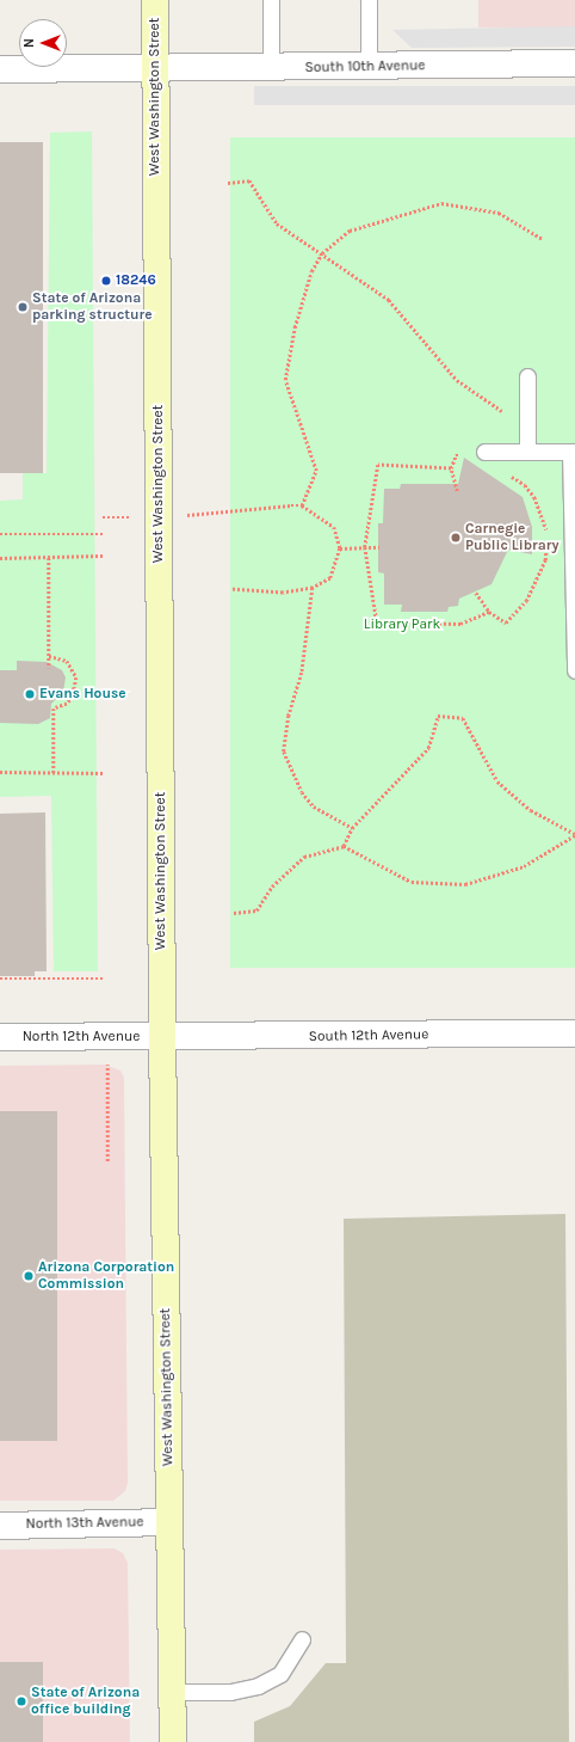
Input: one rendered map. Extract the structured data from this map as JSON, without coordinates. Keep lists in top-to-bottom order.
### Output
{
  "streets": {
    "main road": ["West Washington Street"],
    "street": [
      "South 10th Avenue",
      "South 12th Avenue",
      "North 12th Avenue",
      "North 13th Avenue"
    ]
  },
  "crossings": [
    ["South 10th Avenue", "West Washington Street"],
    ["West Washington Street", "South 12th Avenue"],
    ["West Washington Street", "North 12th Avenue"],
    ["West Washington Street", "North 13th Avenue"],
    ["South 12th Avenue", "North 12th Avenue"]
  ],
  "parks": ["Library Park"],
  "places": [
    "18246",
    "State of Arizona parking structure",
    "Carnegie Public Library",
    "Evans House",
    "Arizona Corporation Commission",
    "State of Arizona office building"
  ],
  "north": "left"
}
